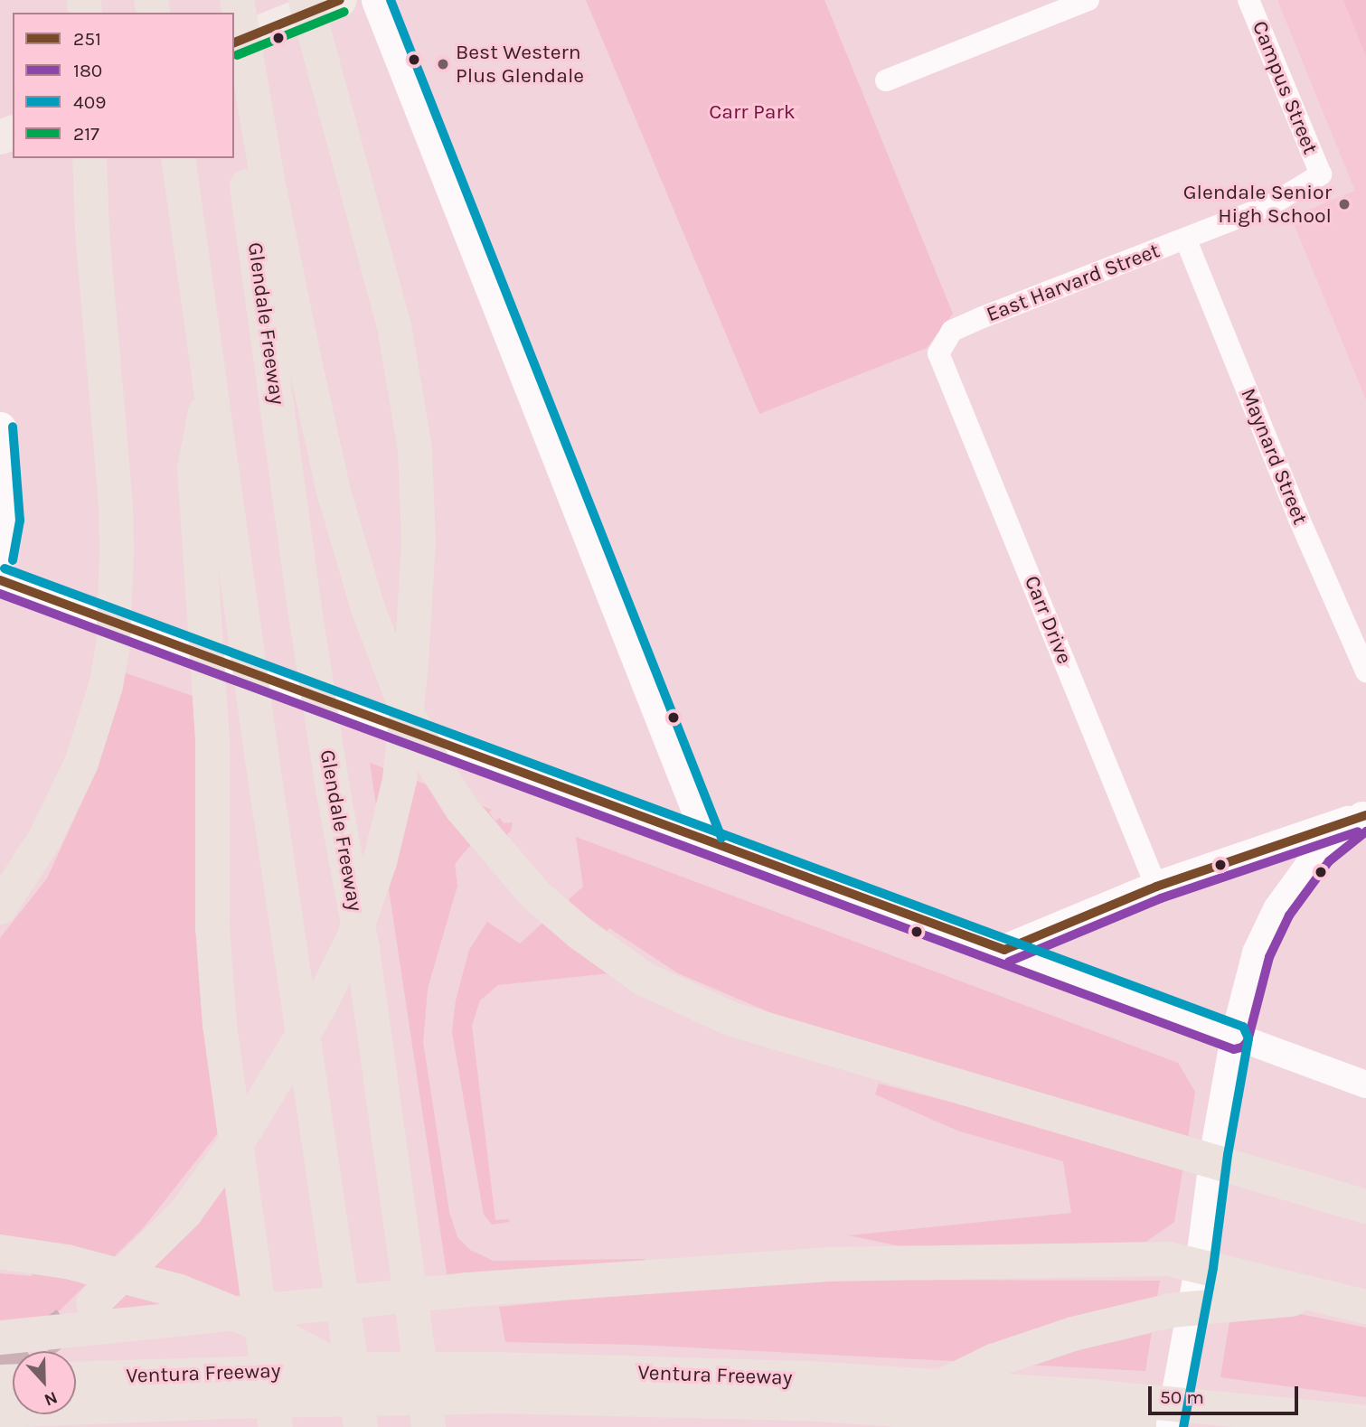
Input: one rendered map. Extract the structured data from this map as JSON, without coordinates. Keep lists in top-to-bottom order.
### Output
{
  "streets": {
    "highway": ["Glendale Freeway", "Ventura Freeway"],
    "street": [
      "Campus Street",
      "East Harvard Street",
      "Maynard Street",
      "Carr Drive"
    ]
  },
  "crossings": [
    ["Campus Street", "East Harvard Street"],
    ["East Harvard Street", "Maynard Street"],
    ["East Harvard Street", "Carr Drive"]
  ],
  "parks": ["Carr Park"],
  "places": ["Best Western Plus Glendale", "Glendale Senior High School"],
  "lines": [
    "transit line 251",
    "transit line 409",
    "transit line 217",
    "transit line 180"
  ],
  "legend": [
    "251",
    "180",
    "409",
    "217"
  ],
  "scale_bar": "50 m",
  "north": "bottom"
}
